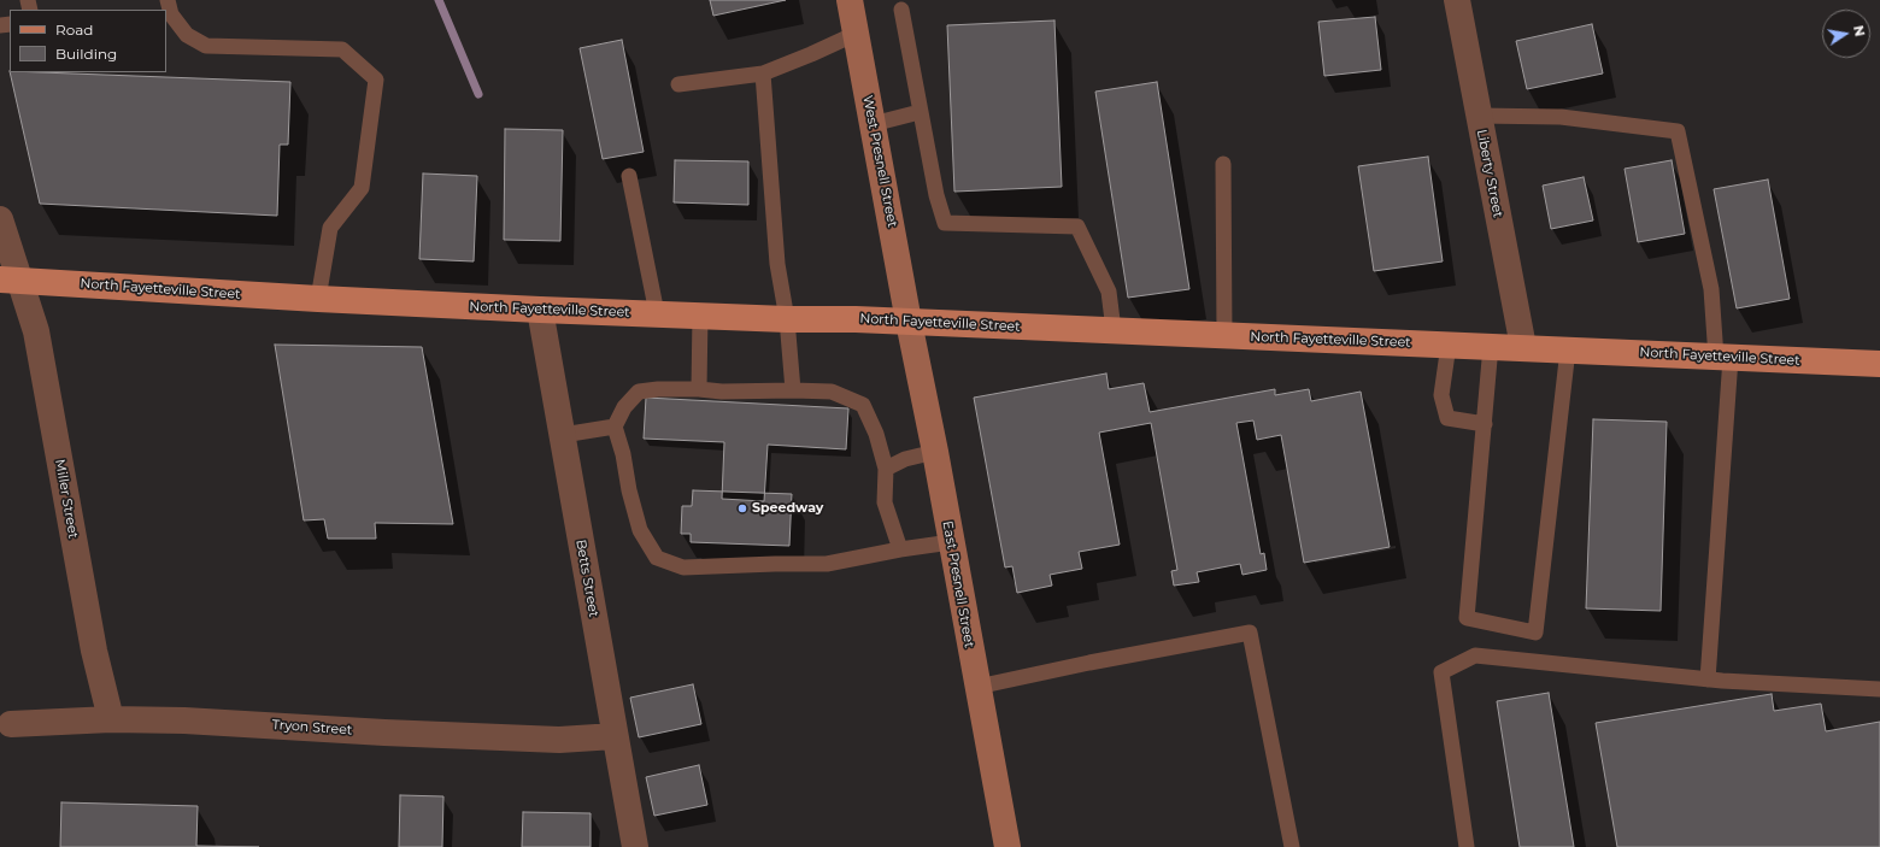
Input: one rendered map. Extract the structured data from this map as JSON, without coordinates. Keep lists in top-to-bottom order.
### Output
{
  "streets": {
    "main road": ["West Presnell Street", "North Fayetteville Street", "East Presnell Street"],
    "street": [
      "Liberty Street",
      "Miller Street",
      "Betts Street",
      "Tryon Street"
    ]
  },
  "crossings": [
    ["West Presnell Street", "North Fayetteville Street"],
    ["West Presnell Street", "East Presnell Street"],
    ["Liberty Street", "North Fayetteville Street"],
    ["North Fayetteville Street", "Miller Street"],
    ["North Fayetteville Street", "Betts Street"],
    ["North Fayetteville Street", "East Presnell Street"],
    ["Miller Street", "Tryon Street"],
    ["Betts Street", "Tryon Street"]
  ],
  "places": ["Speedway"],
  "legend": ["Road", "Building"],
  "north": "right"
}
